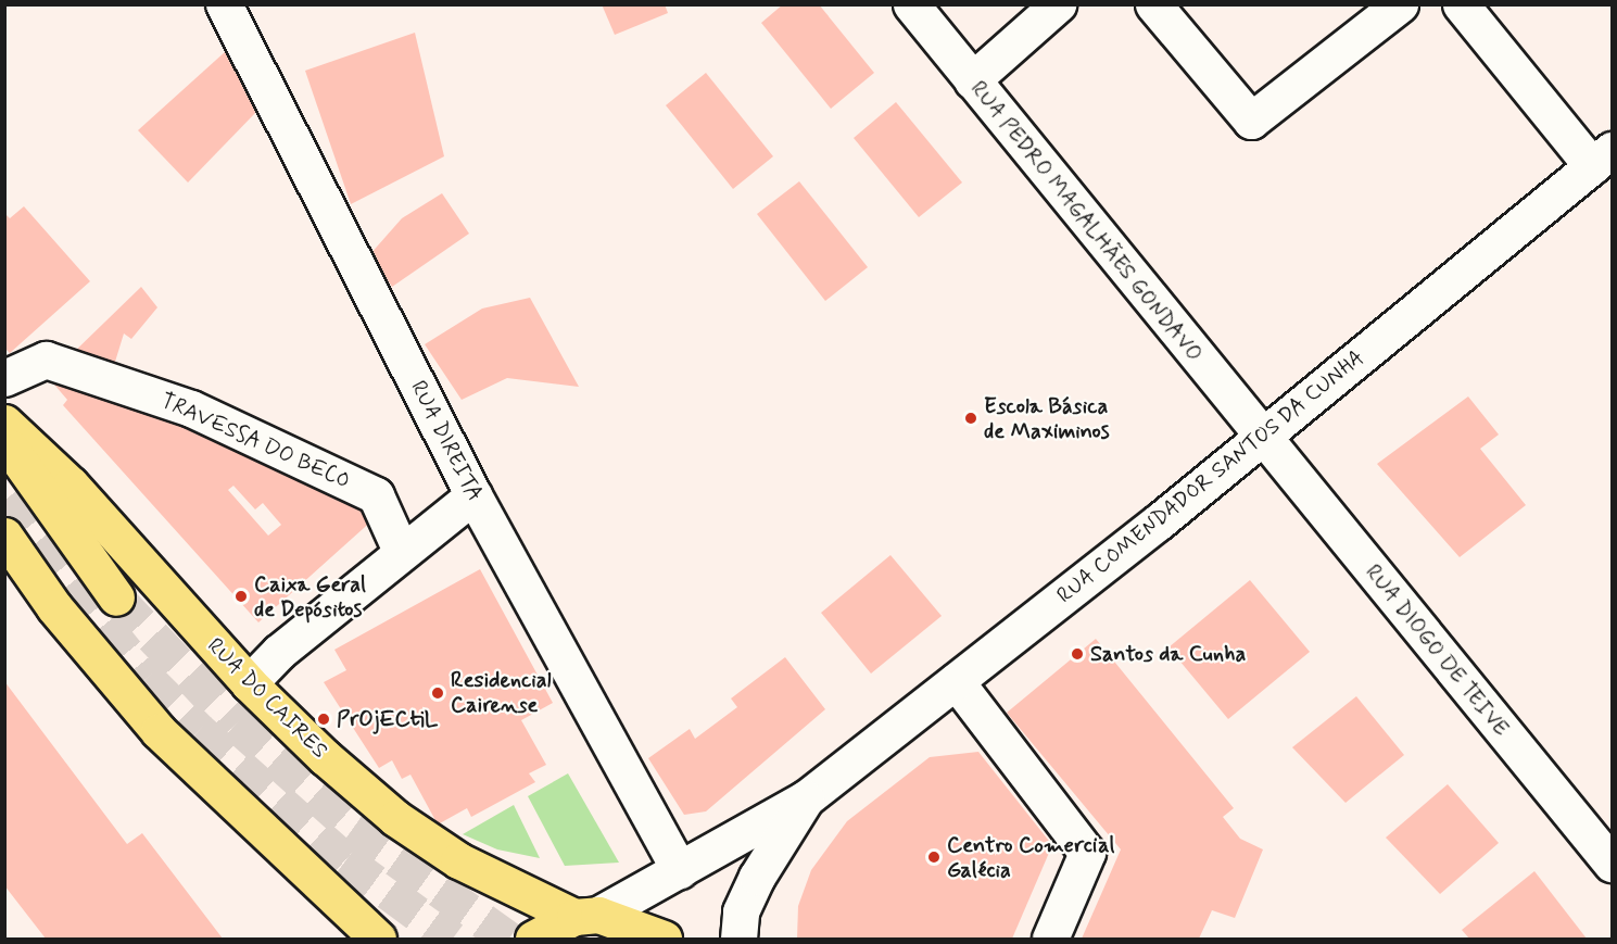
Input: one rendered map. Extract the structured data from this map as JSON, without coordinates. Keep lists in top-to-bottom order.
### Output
{
  "streets": {
    "main road": ["RUA DO CAIRES"],
    "street": [
      "RUA PEDRO MAGALHÃES GONDAVO",
      "TRAVESSA DO BECO",
      "RUA DIREITA",
      "RUA COMENDADOR SANTOS DA CUNHA",
      "RUA DIOGO DE TEIVE"
    ]
  },
  "crossings": [
    ["RUA PEDRO MAGALHÃES GONDAVO", "RUA COMENDADOR SANTOS DA CUNHA"],
    ["RUA PEDRO MAGALHÃES GONDAVO", "RUA DIOGO DE TEIVE"],
    ["RUA DIREITA", "RUA COMENDADOR SANTOS DA CUNHA"],
    ["RUA COMENDADOR SANTOS DA CUNHA", "RUA DIOGO DE TEIVE"],
    ["RUA COMENDADOR SANTOS DA CUNHA", "RUA DO CAIRES"]
  ],
  "places": [
    "Escola Básica de Maximinos",
    "Caixa Geral de Depósitos",
    "Santos da Cunha",
    "Residencial Cairense",
    "PrOjECtiL",
    "Centro Comercial Galécia"
  ]
}
